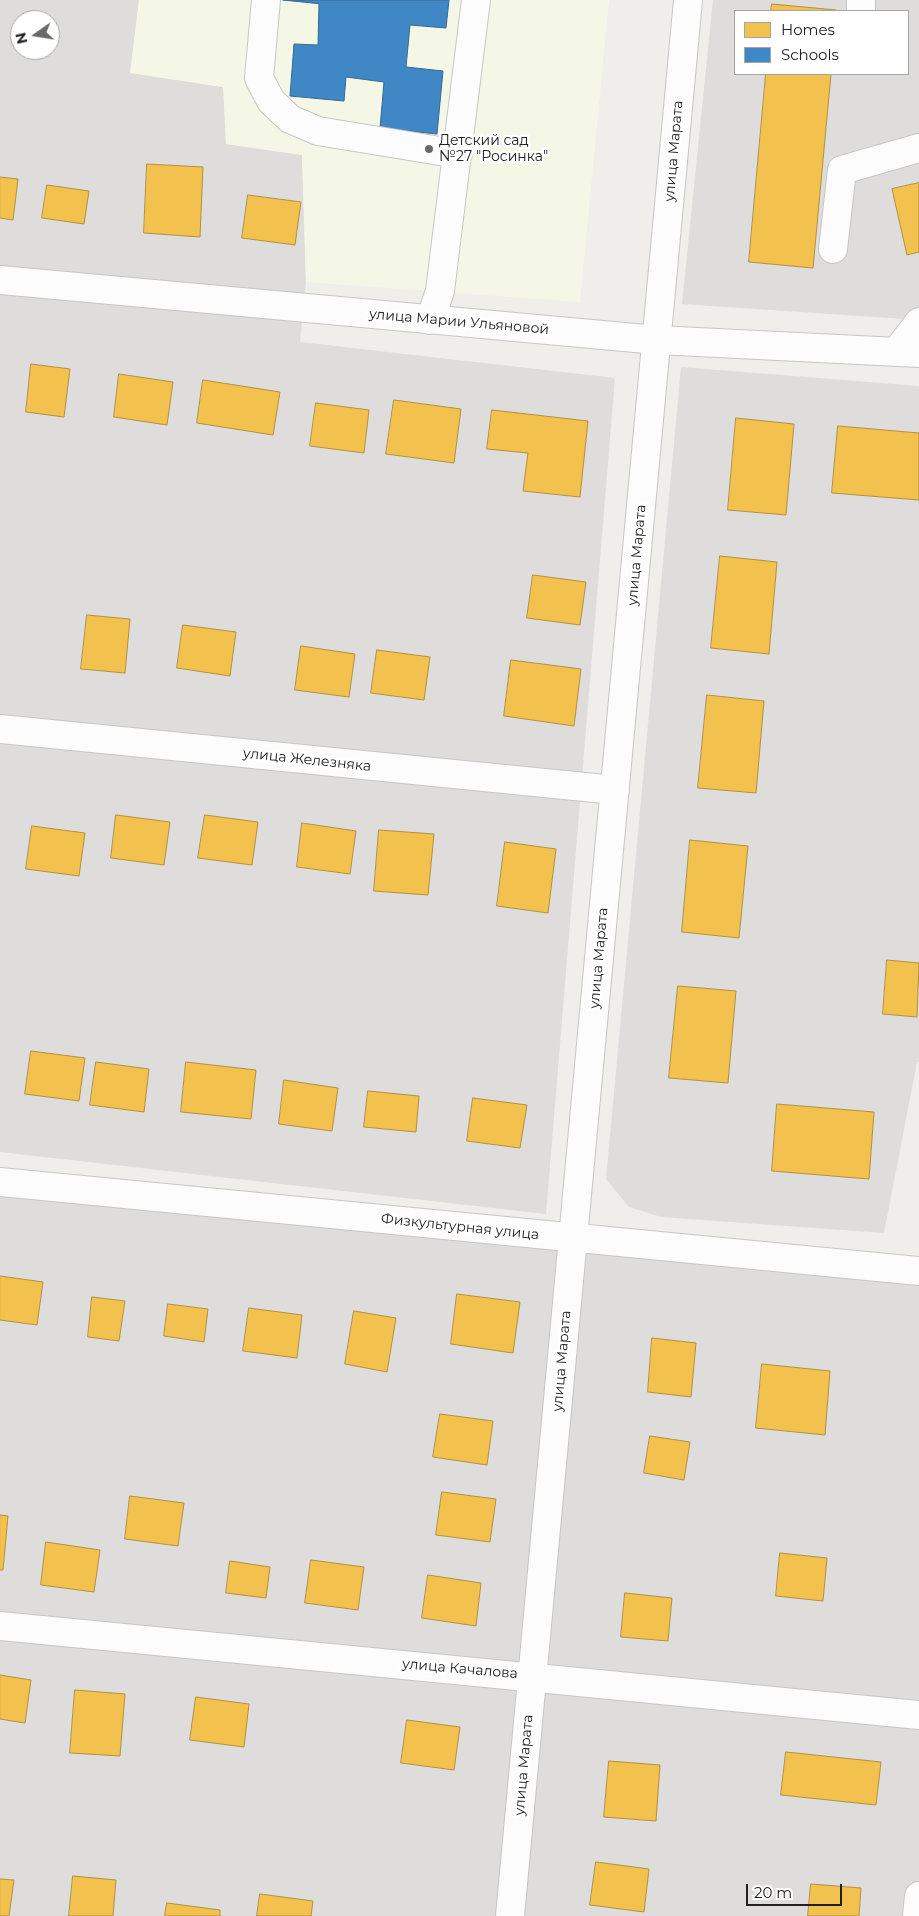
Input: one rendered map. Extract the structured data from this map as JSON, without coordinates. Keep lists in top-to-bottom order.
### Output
{
  "streets": {
    "street": [
      "улица Марата",
      "улица Марии Ульяновой",
      "улица Железняка",
      "Физкультурная улица",
      "улица Качалова"
    ]
  },
  "crossings": [
    ["улица Марата", "улица Марии Ульяновой"],
    ["улица Марата", "улица Железняка"],
    ["улица Марата", "Физкультурная улица"],
    ["улица Марата", "улица Качалова"]
  ],
  "places": ["Детский сад №27 \"Росинка\""],
  "legend": ["Homes", "Schools"],
  "scale_bar": "20 m",
  "north": "left"
}
